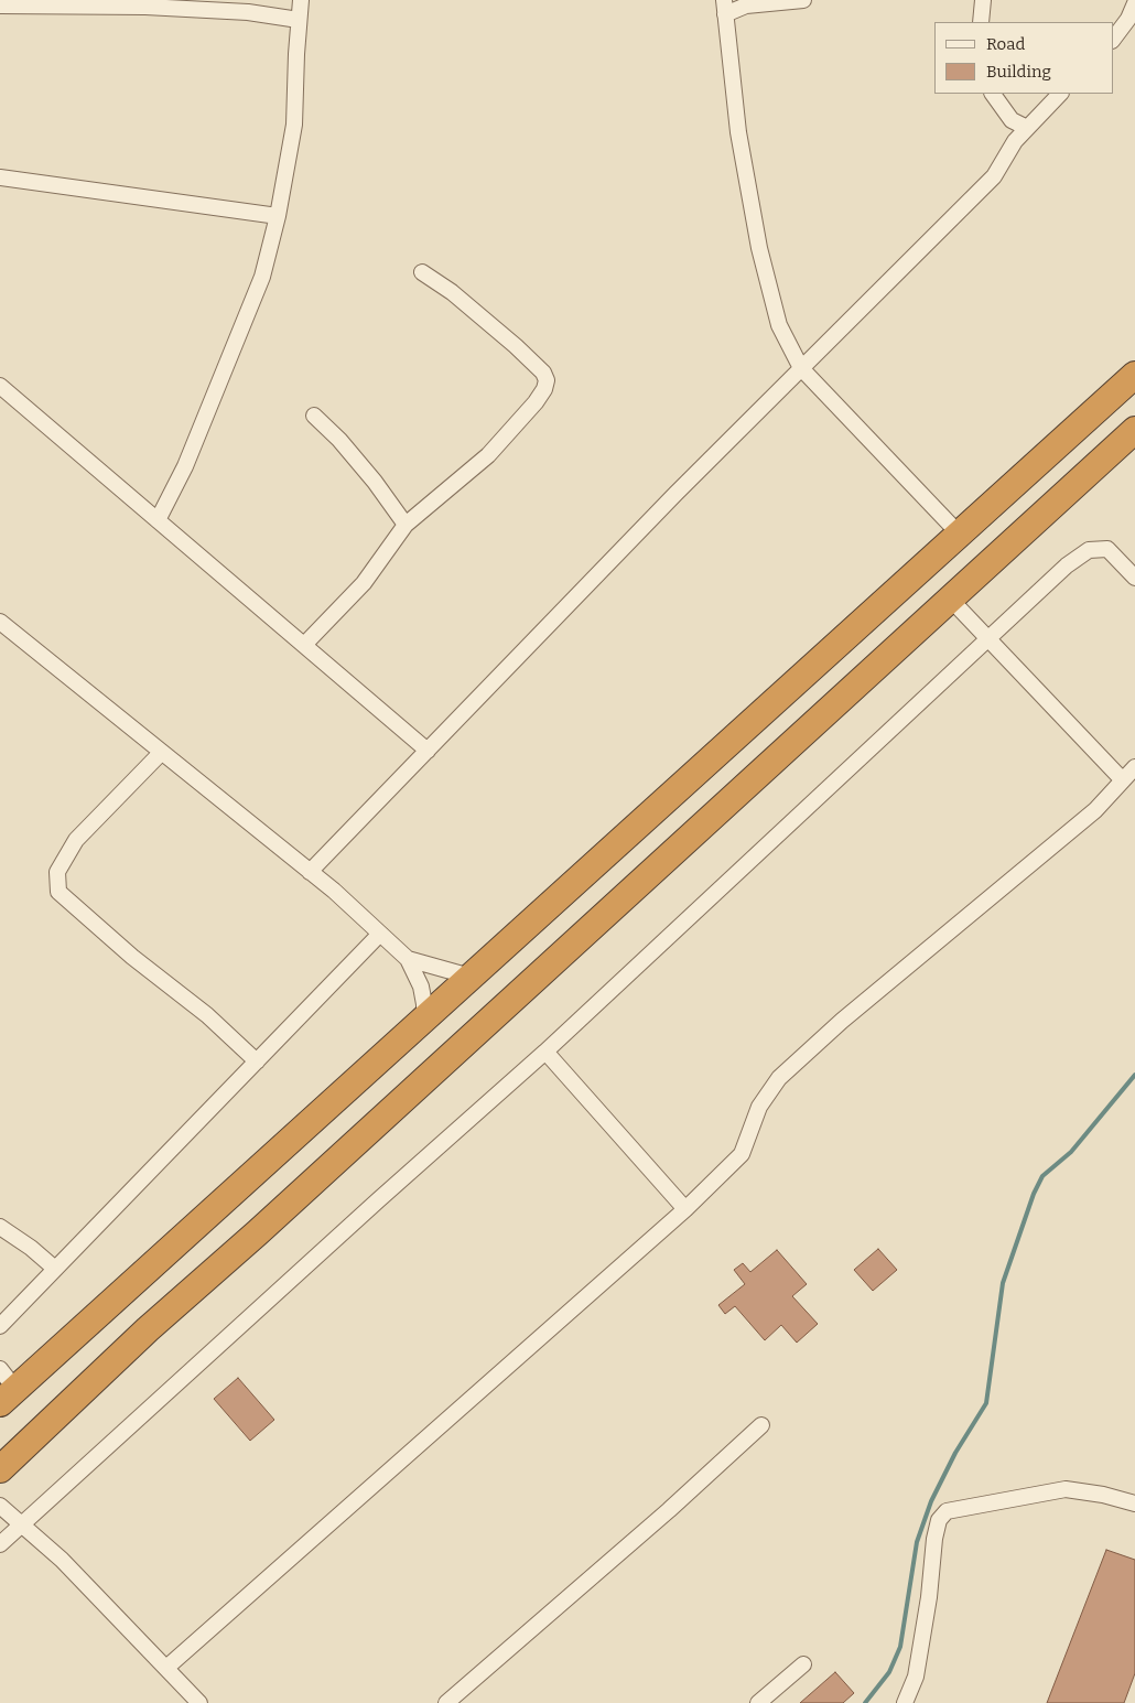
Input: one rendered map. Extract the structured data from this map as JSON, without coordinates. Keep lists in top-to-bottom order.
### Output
{
  "legend": ["Road", "Building"]
}
